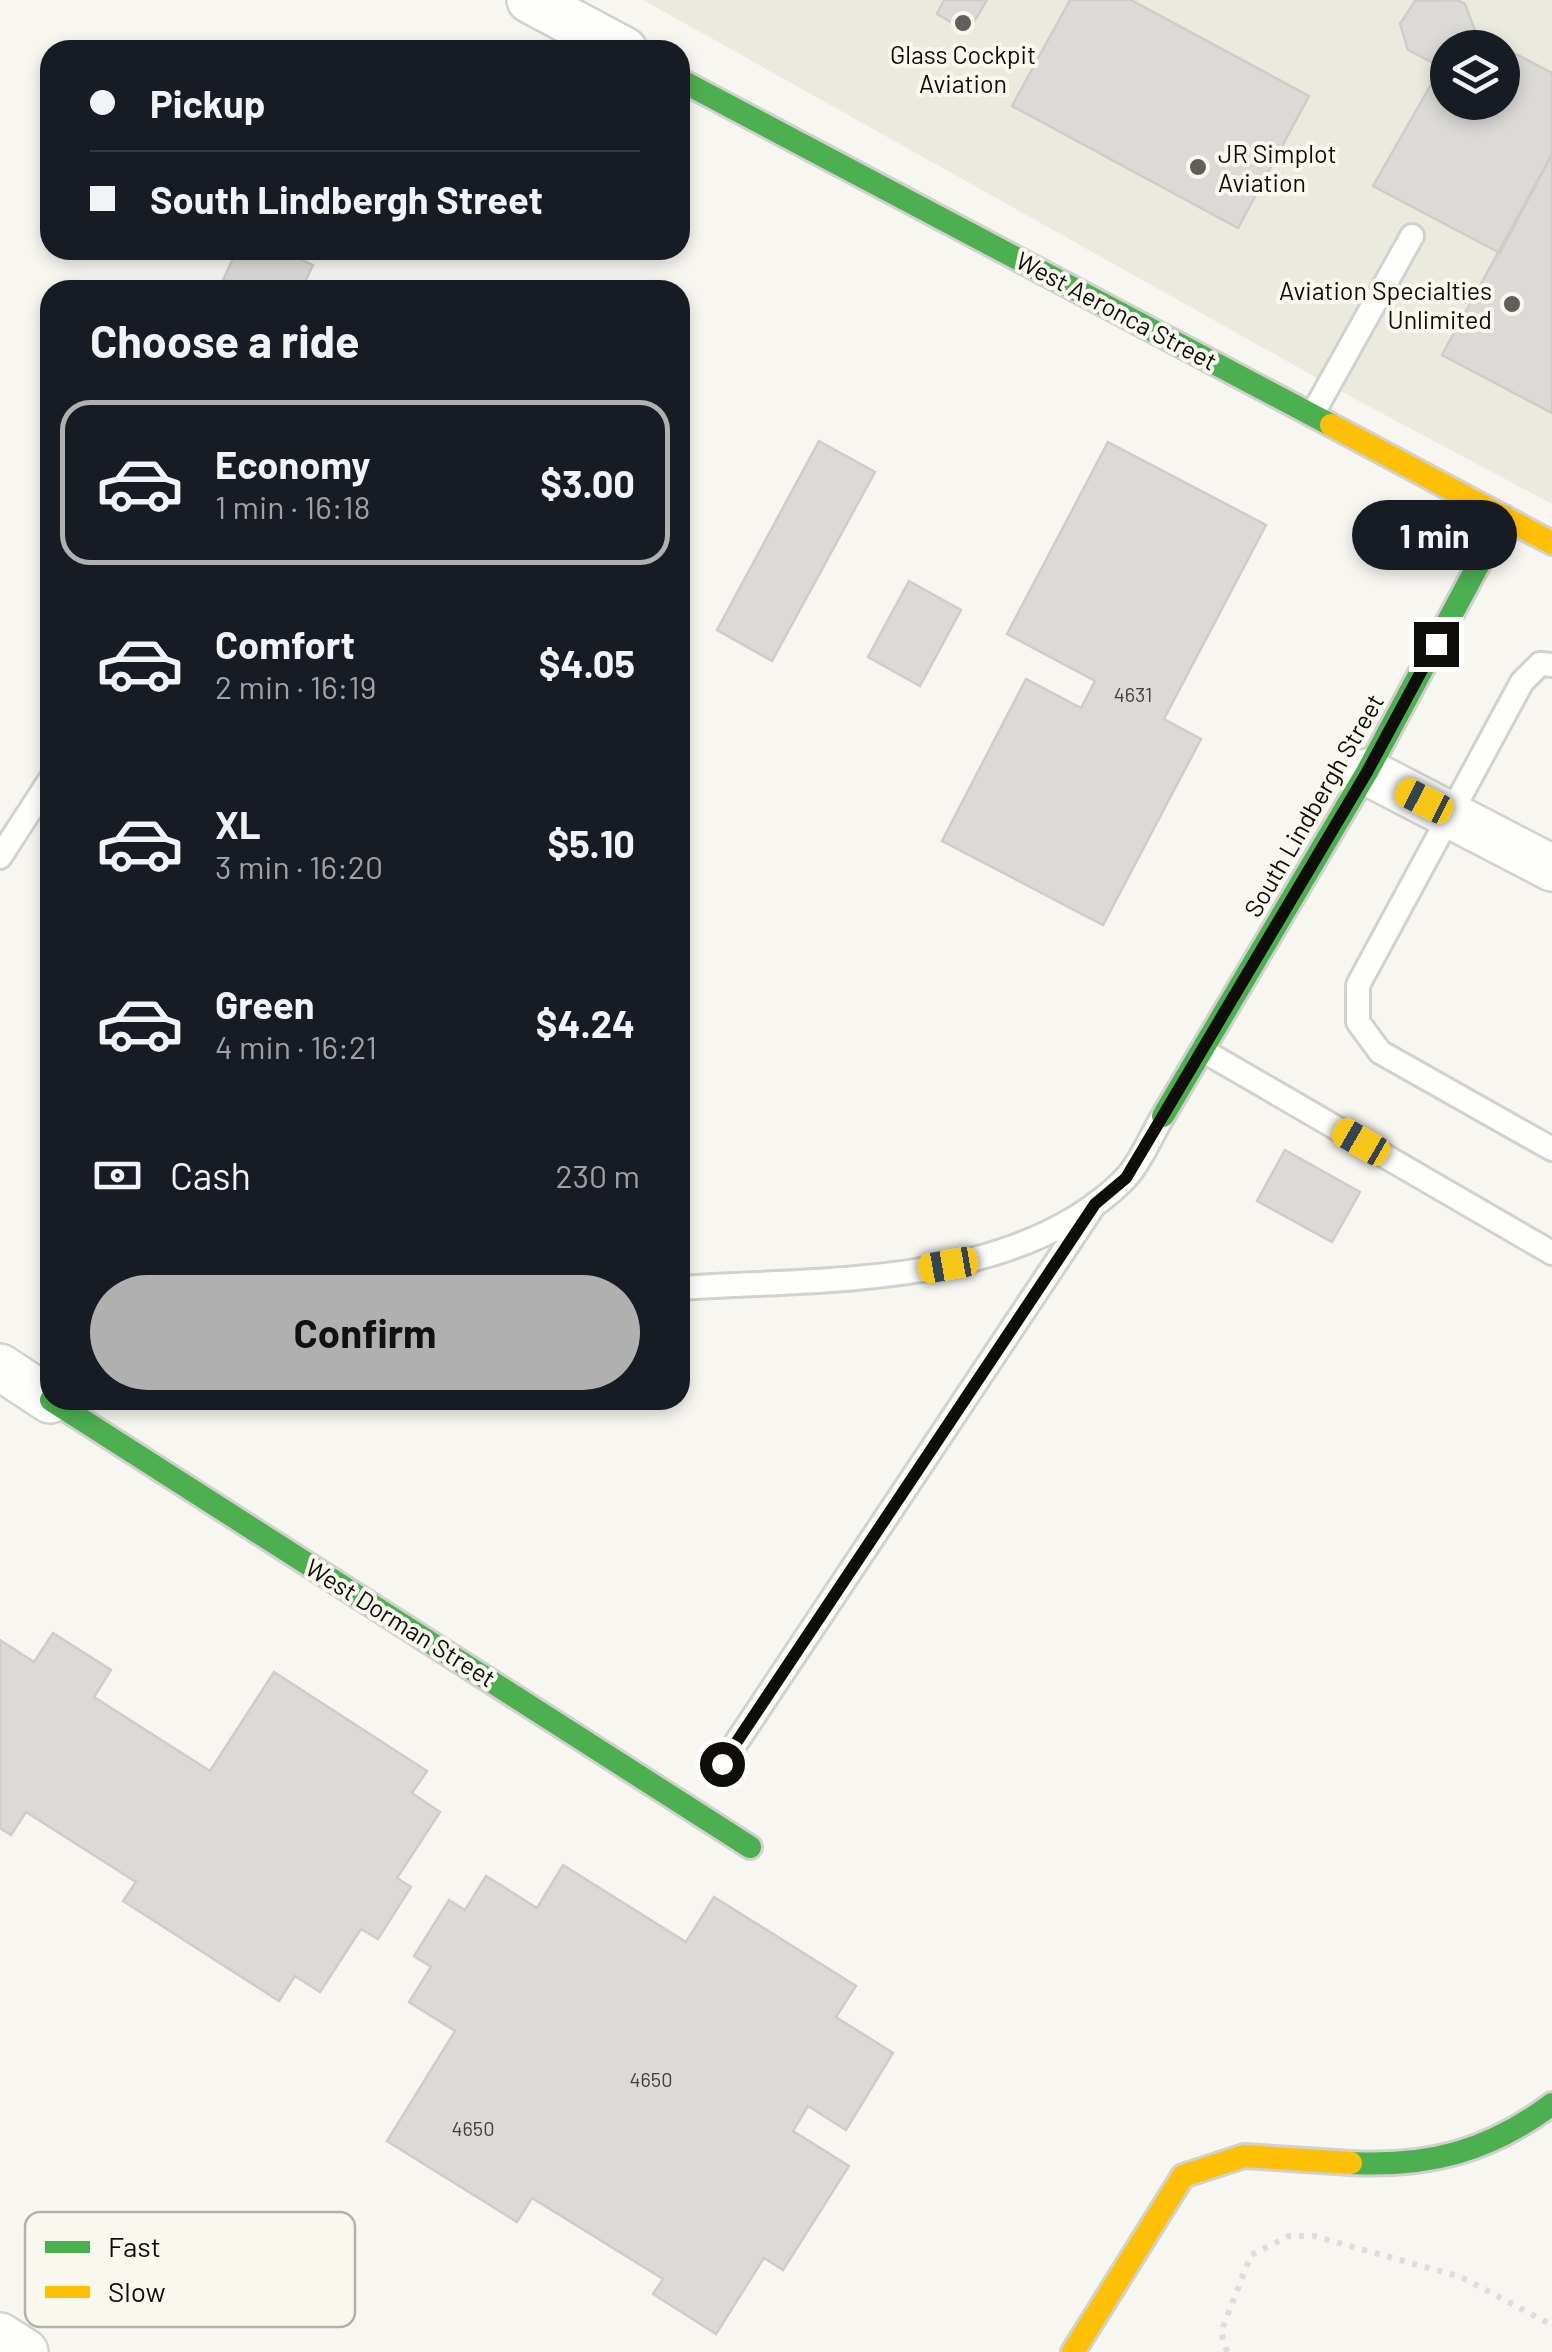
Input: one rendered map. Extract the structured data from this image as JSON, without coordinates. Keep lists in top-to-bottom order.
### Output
{
  "streets": {
    "street": ["West Aeronca Street", "South Lindbergh Street", "West Dorman Street"]
  },
  "crossings": [
    ["West Aeronca Street", "South Lindbergh Street"]
  ],
  "places": ["Glass Cockpit Aviation", "JR Simplot Aviation", "Aviation Specialties Unlimited"],
  "house_numbers": ["4631", "4650", "4650"],
  "legend": ["Fast", "Slow"],
  "page": {
    "banner": ["Pickup", "South Lindbergh Street"],
    "heading": "Choose a ride",
    "list": [
      {
        "name": "Economy",
        "note": "1 min · 16:18",
        "value": "$3.00"
      },
      {
        "name": "Comfort",
        "note": "2 min · 16:19",
        "value": "$4.05"
      },
      {
        "name": "XL",
        "note": "3 min · 16:20",
        "value": "$5.10"
      },
      {
        "name": "Green",
        "note": "4 min · 16:21",
        "value": "$4.24"
      }
    ],
    "bubble": "1 min",
    "pay": ["Cash", "230 m"],
    "buttons": "Confirm"
  }
}
